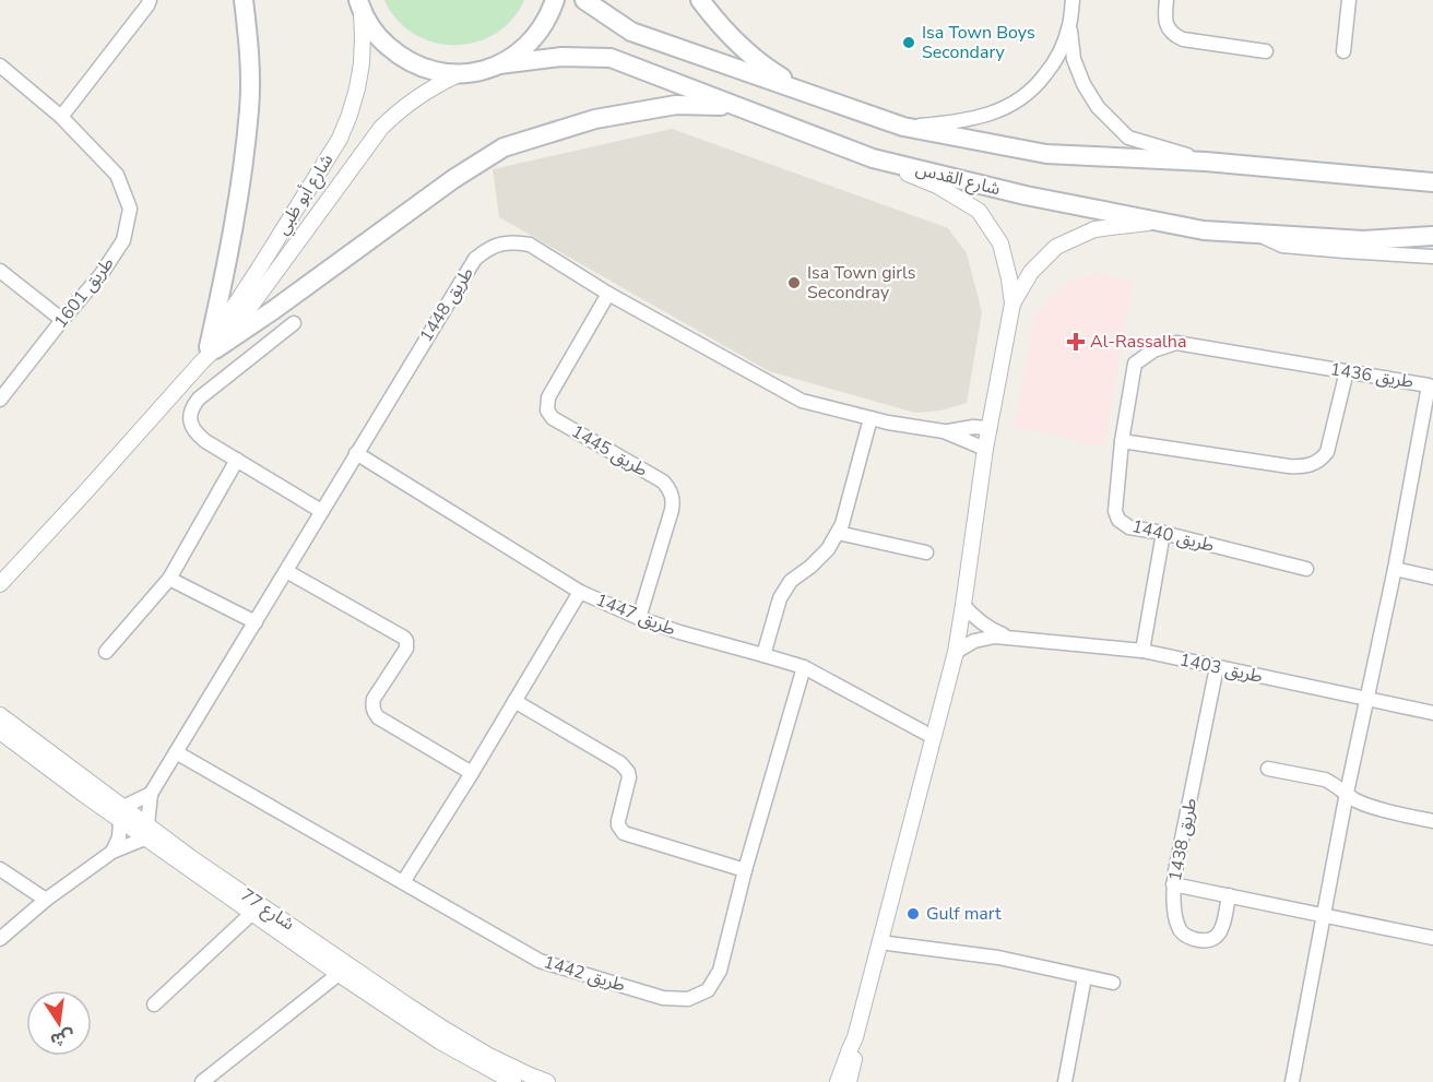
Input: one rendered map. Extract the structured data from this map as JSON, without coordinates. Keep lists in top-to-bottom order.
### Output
{
  "streets": {
    "main road": ["شارع القدس"],
    "street": [
      "شارع أبو ظبي",
      "طريق 1601",
      "طريق 1448",
      "طريق 1436",
      "طريق 1445",
      "طريق 1440",
      "طريق 1447",
      "طريق 1403",
      "طريق 1438",
      "شارع 77",
      "طريق 1442"
    ]
  },
  "crossings": [
    ["طريق 1448", "طريق 1445"],
    ["طريق 1448", "طريق 1447"],
    ["طريق 1448", "شارع 77"],
    ["طريق 1448", "طريق 1442"],
    ["طريق 1436", "طريق 1440"],
    ["طريق 1436", "طريق 1403"],
    ["طريق 1445", "طريق 1447"],
    ["طريق 1447", "طريق 1442"],
    ["طريق 1403", "طريق 1438"]
  ],
  "places": {
    "other": ["Isa Town Boys Secondary", "Isa Town girls Secondray", "Gulf mart"],
    "health": ["Al-Rassalha"]
  },
  "north": "bottom"
}
